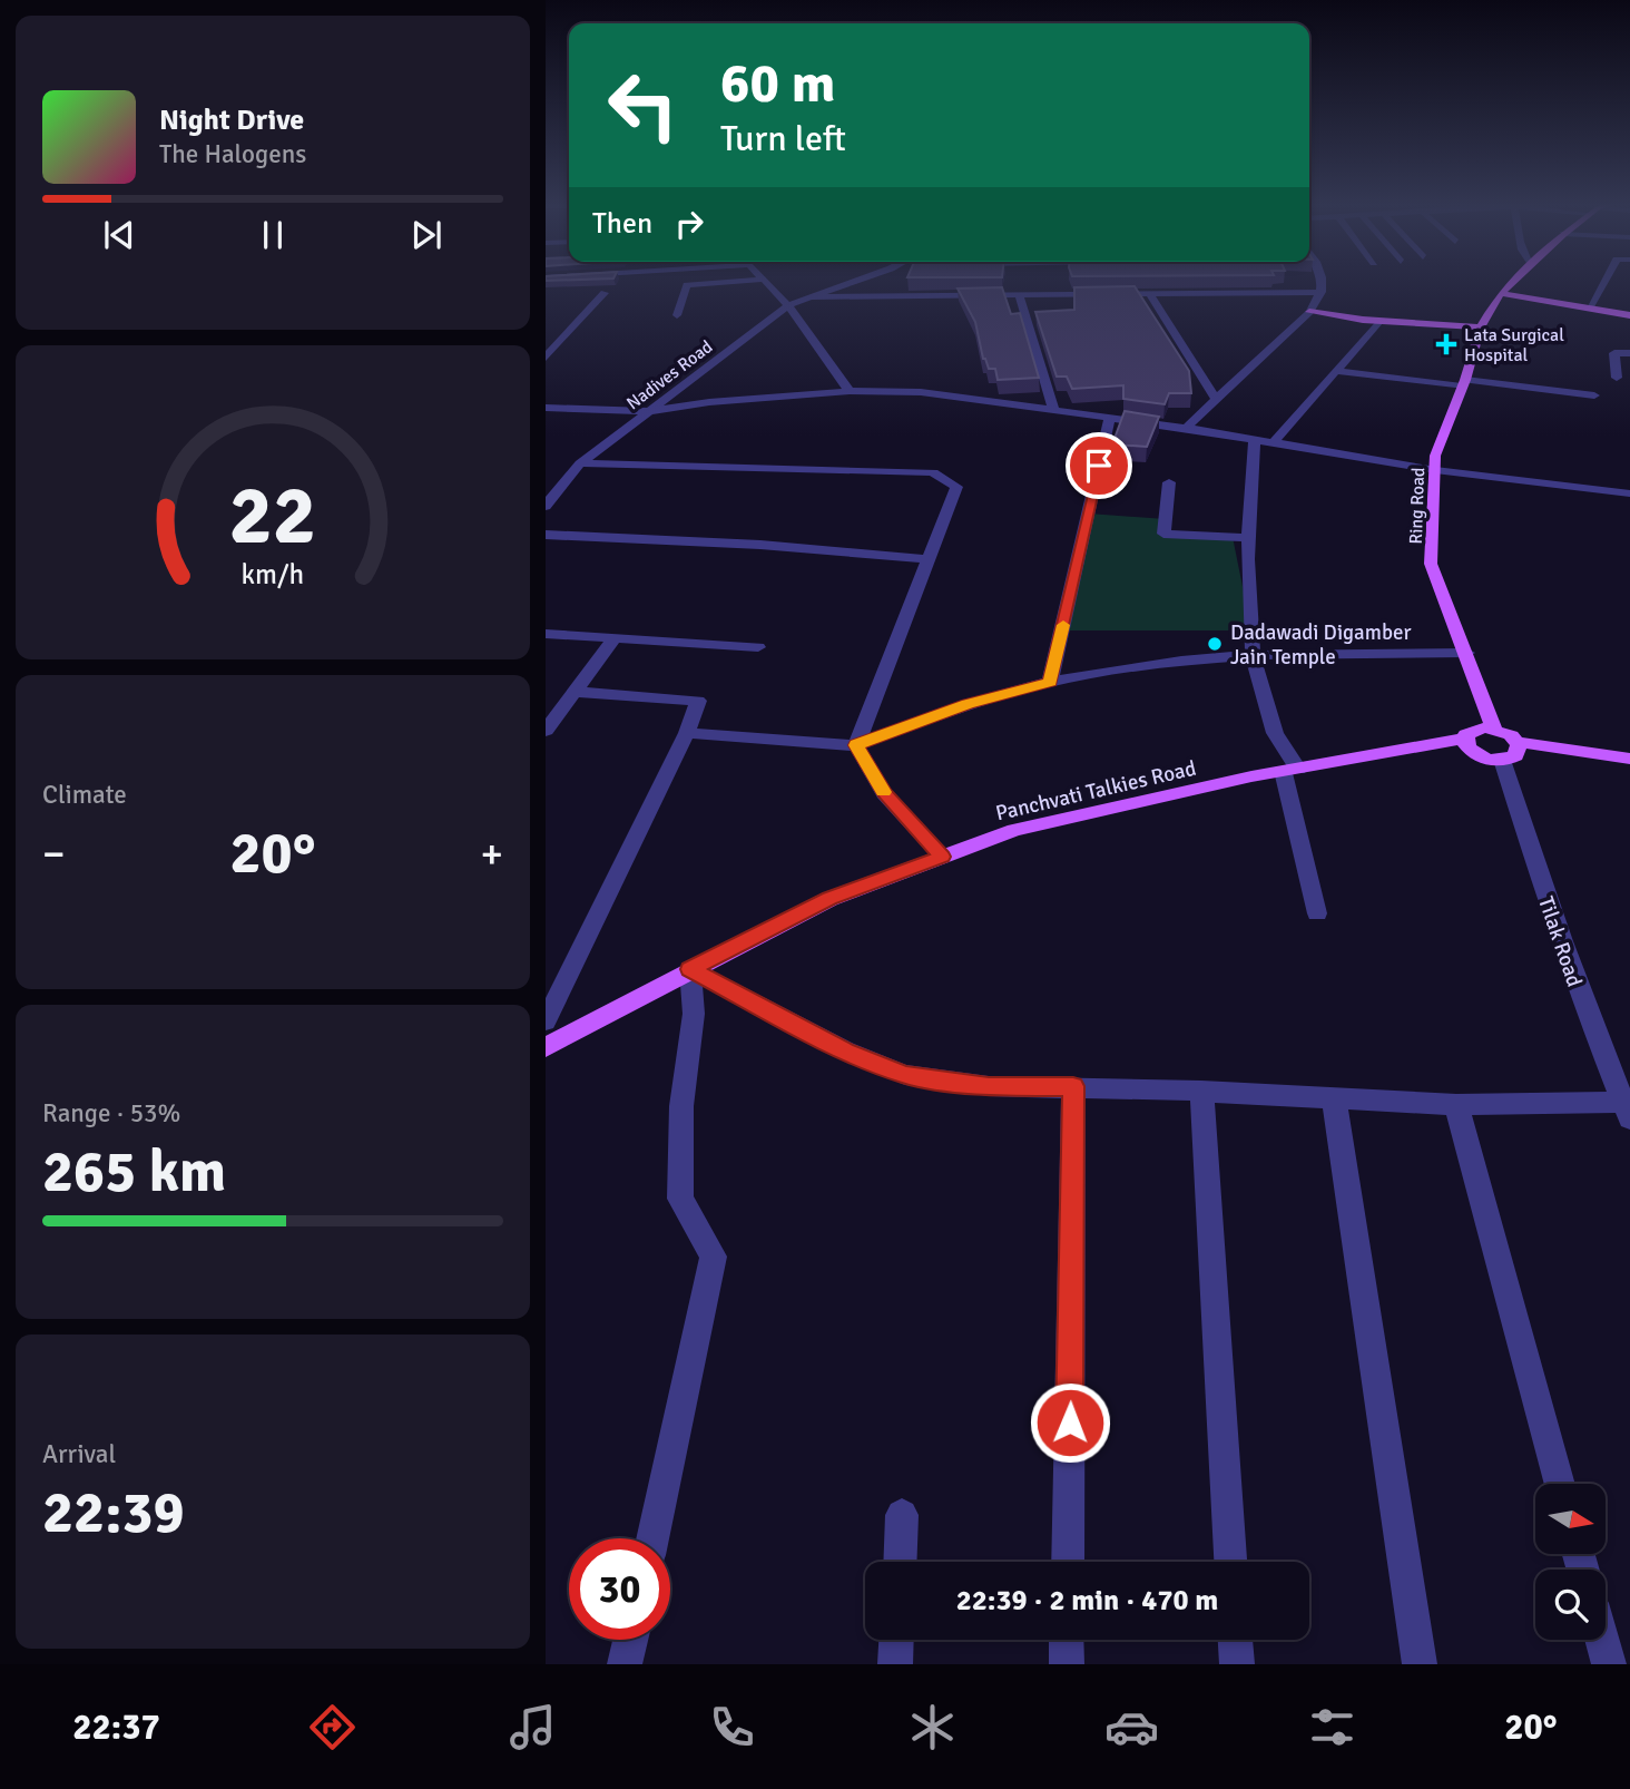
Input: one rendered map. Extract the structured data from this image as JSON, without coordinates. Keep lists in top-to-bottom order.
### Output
{
  "streets": {
    "main road": ["Ring Road", "Panchvati Talkies Road"],
    "street": ["Nadives Road", "Tilak Road"]
  },
  "crossings": [
    ["Ring Road", "Panchvati Talkies Road"]
  ],
  "places": {
    "health": ["Lata Surgical Hospital"],
    "other": ["Dadawadi Digamber Jain Temple"]
  },
  "north": "right",
  "page": {
    "turn": ["60 m", "Turn left"],
    "song": ["Night Drive", "The Halogens"],
    "then": "Then",
    "tile": [
      "Climate",
      ["Range · 53%", "265 km"],
      ["Arrival", "22:39"]
    ],
    "heat": ["−", "20°", "+"],
    "limit": "30",
    "trip": "22:39 · 2 min · 470 m",
    "tabs": ["22:37", "20°"],
    "gauge": ["22", "km/h"]
  }
}
